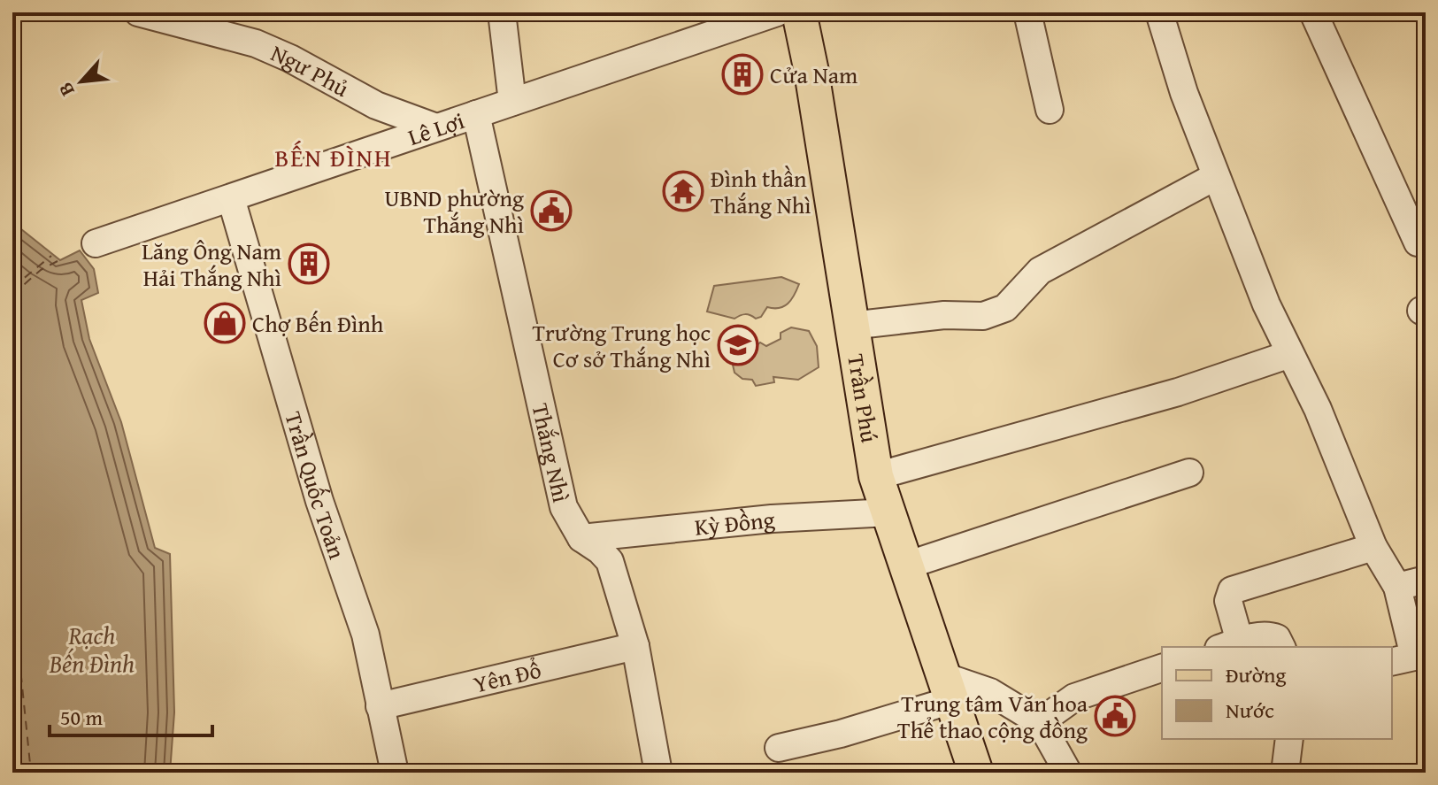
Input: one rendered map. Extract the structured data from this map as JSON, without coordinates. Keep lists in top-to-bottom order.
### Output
{
  "streets": {
    "main road": ["Trần Phú"],
    "street": [
      "Ngư Phủ",
      "Lê Lợi",
      "Thắng Nhì",
      "Trần Quốc Toản",
      "Kỳ Đồng",
      "Yên Đổ"
    ]
  },
  "crossings": [
    ["Ngư Phủ", "Lê Lợi"],
    ["Lê Lợi", "Thắng Nhì"],
    ["Lê Lợi", "Trần Quốc Toản"],
    ["Trần Phú", "Kỳ Đồng"],
    ["Thắng Nhì", "Kỳ Đồng"],
    ["Thắng Nhì", "Yên Đổ"],
    ["Trần Quốc Toản", "Yên Đổ"]
  ],
  "districts": ["BẾN ĐÌNH"],
  "water": ["Rạch Bến Đình"],
  "places": {
    "building": ["Cửa Nam", "Lăng Ông Nam Hải Thắng Nhì"],
    "temple": ["Đình thần Thắng Nhì"],
    "public building": ["UBND phường Thắng Nhì", "Trung tâm Văn hoa Thể thao cộng đồng"],
    "shop": ["Chợ Bến Đình"],
    "school or university": ["Trường Trung học Cơ sở Thắng Nhì"]
  },
  "legend": ["Đường", "Nước"],
  "scale_bar": "50 m",
  "north": "bottom left"
}
